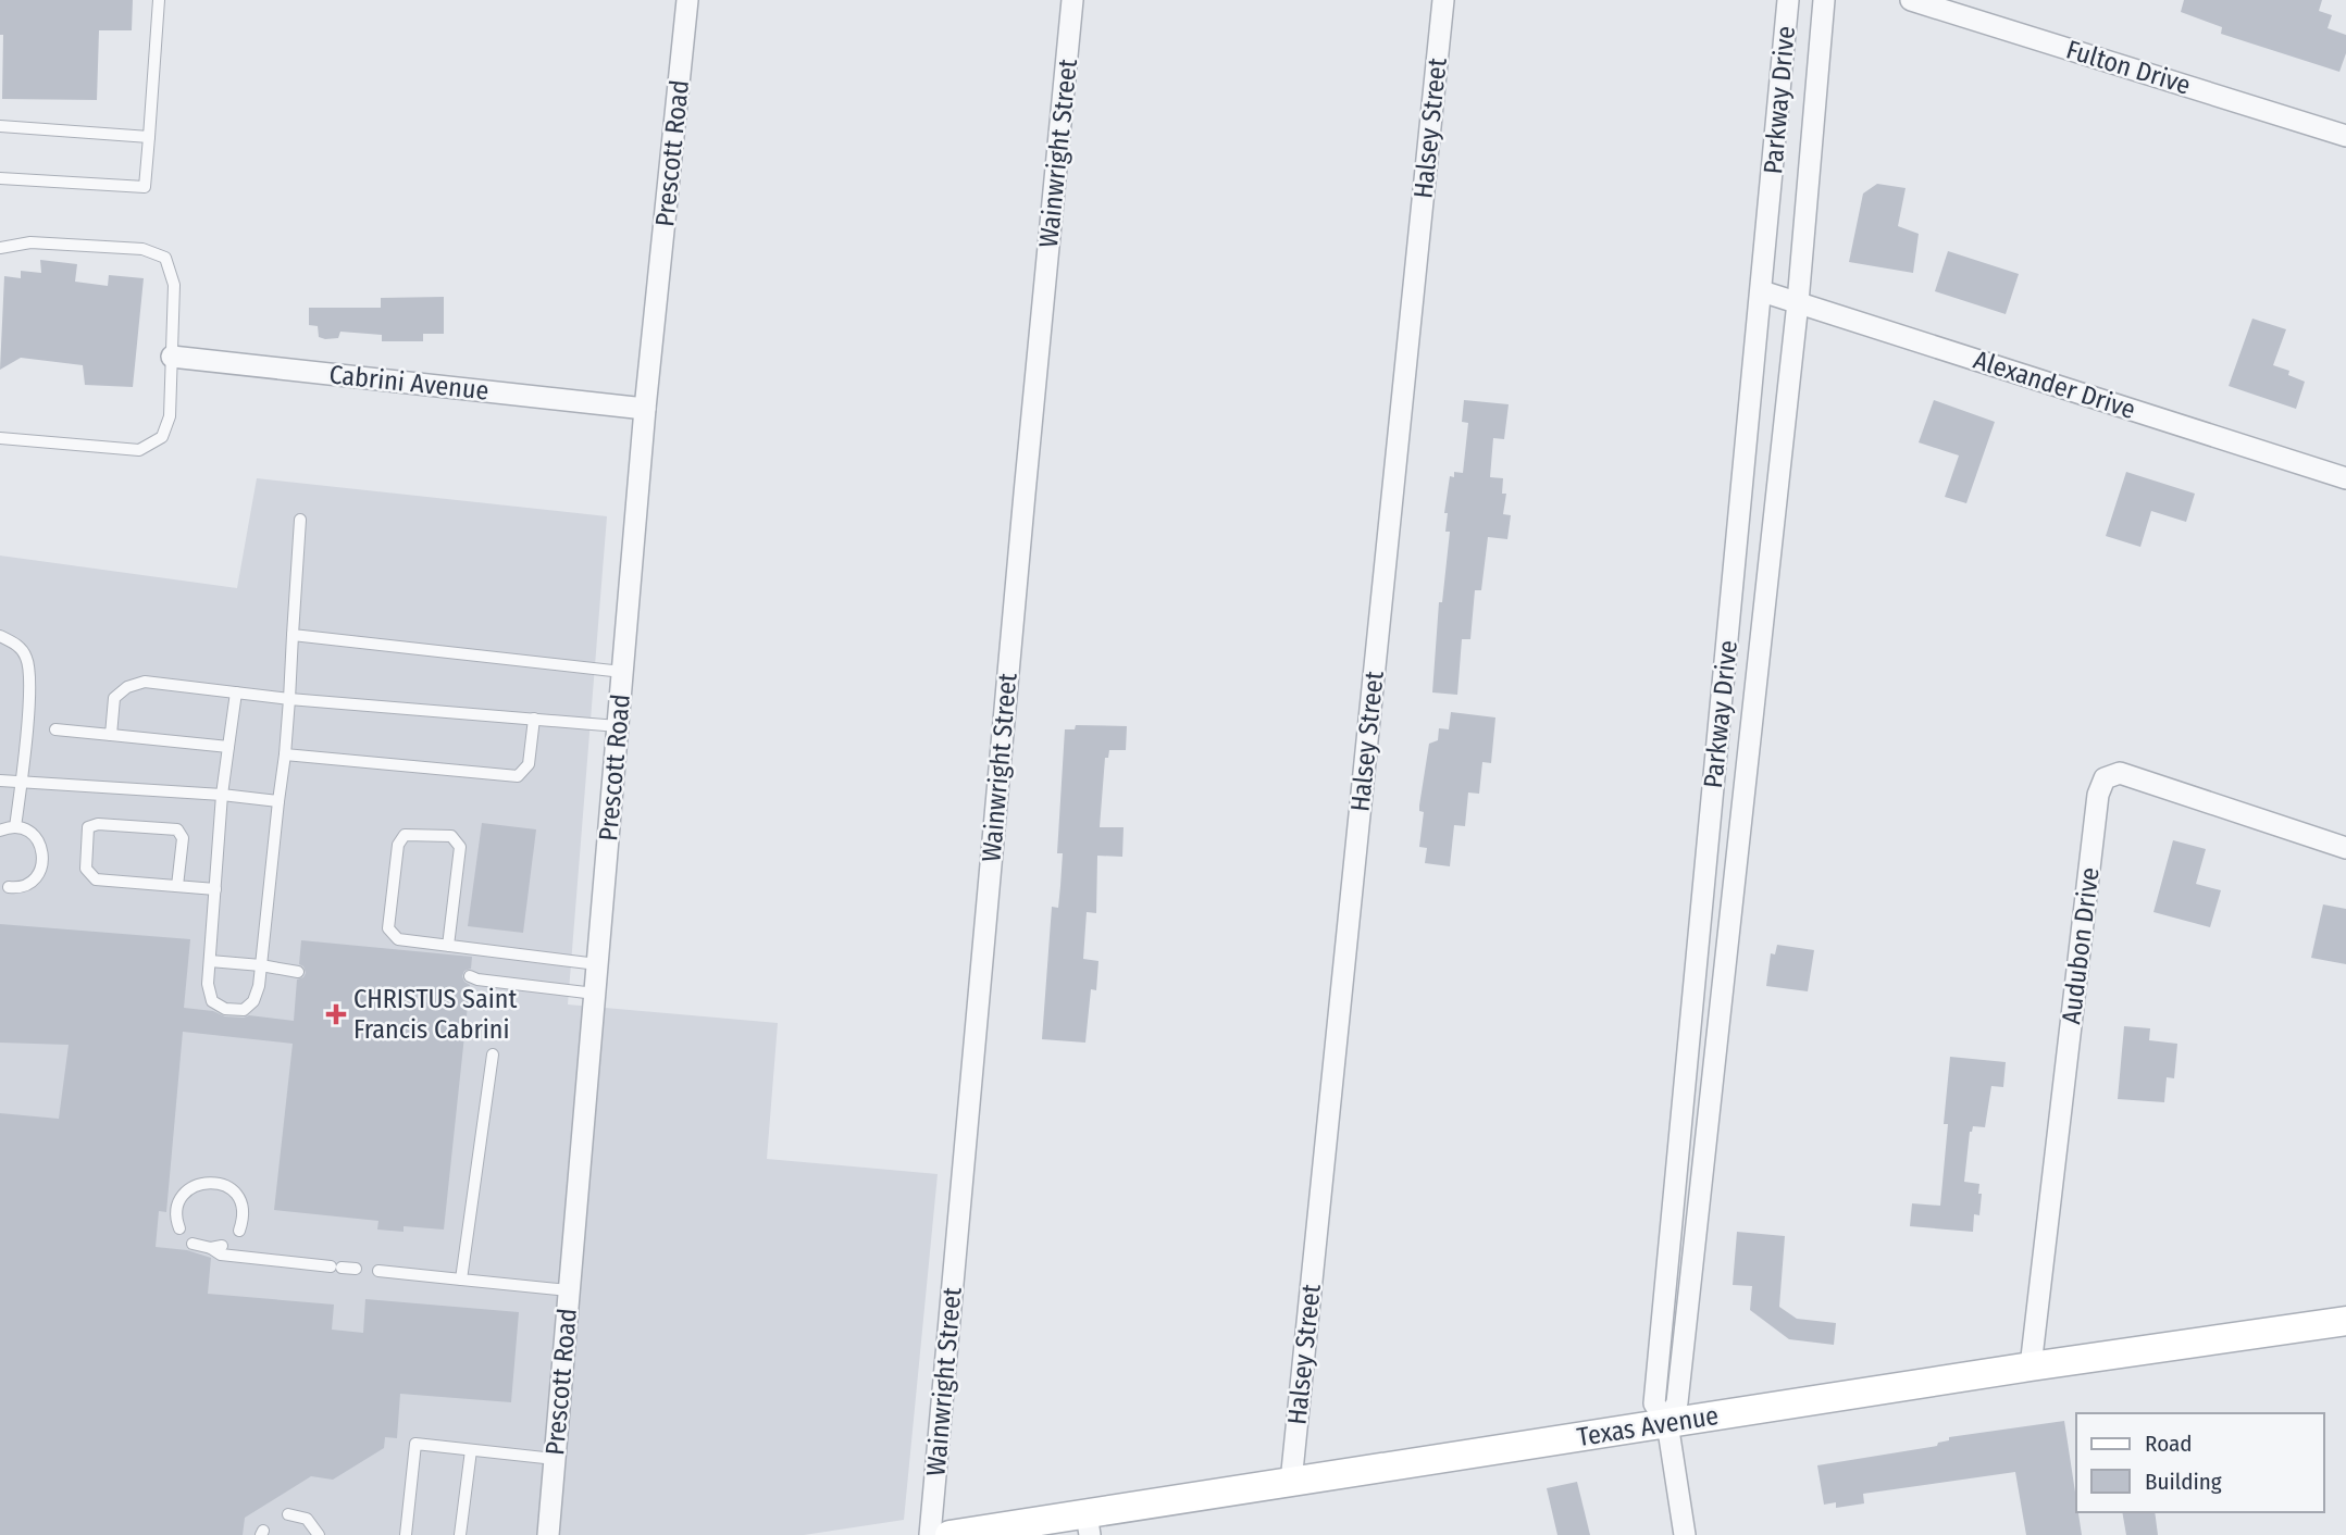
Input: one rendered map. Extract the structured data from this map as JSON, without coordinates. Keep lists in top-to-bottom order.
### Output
{
  "streets": {
    "street": [
      "Fulton Drive",
      "Parkway Drive",
      "Halsey Street",
      "Prescott Road",
      "Wainwright Street",
      "Cabrini Avenue",
      "Alexander Drive",
      "Audubon Drive",
      "Texas Avenue"
    ]
  },
  "crossings": [
    ["Parkway Drive", "Alexander Drive"],
    ["Parkway Drive", "Texas Avenue"],
    ["Halsey Street", "Texas Avenue"],
    ["Prescott Road", "Cabrini Avenue"],
    ["Audubon Drive", "Texas Avenue"]
  ],
  "places": {
    "health": ["CHRISTUS Saint Francis Cabrini"]
  },
  "legend": ["Road", "Building"]
}
